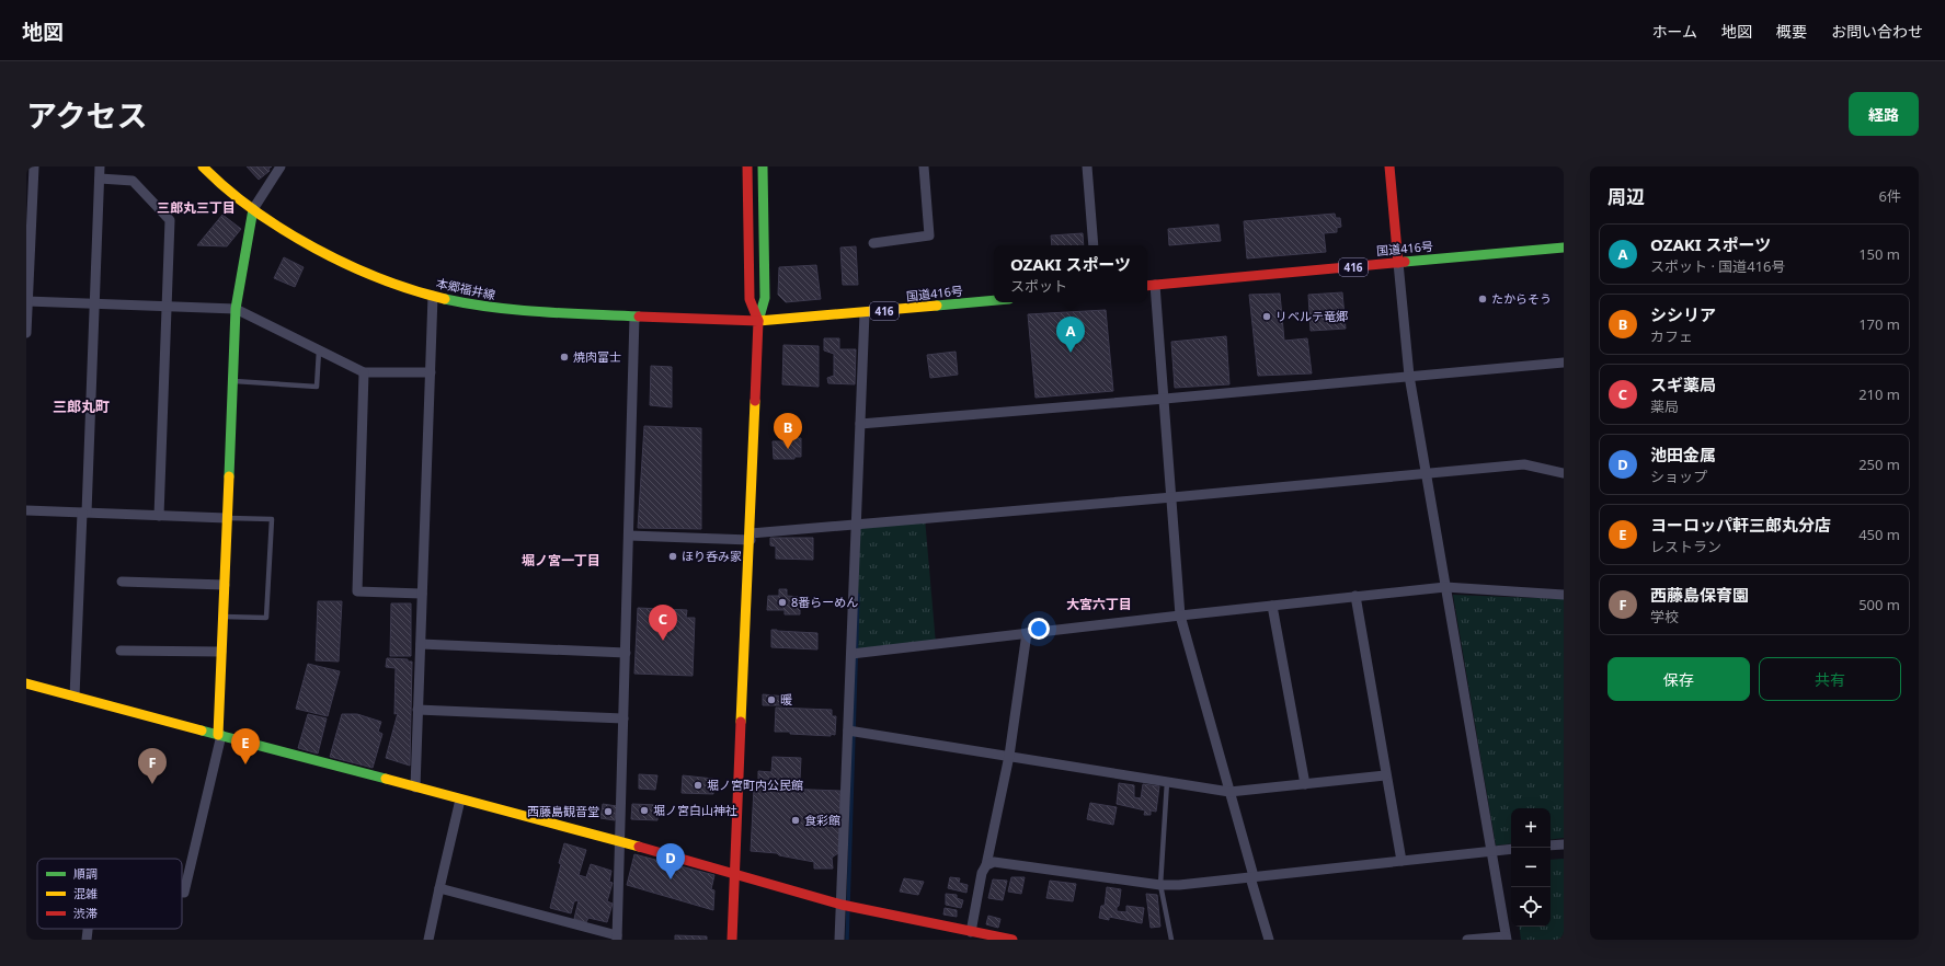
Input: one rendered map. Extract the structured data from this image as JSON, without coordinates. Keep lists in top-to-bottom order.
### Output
{
  "streets": {
    "main road": ["国道416号", "416", "本郷福井線"]
  },
  "crossings": [
    ["国道416号", "本郷福井線"]
  ],
  "districts": [
    "三郎丸三丁目",
    "三郎丸町",
    "堀ノ宮一丁目",
    "大宮六丁目"
  ],
  "places": [
    "たからそう",
    "リベルテ竜郷",
    "焼肉富士",
    "ほり呑み家",
    "8番らーめん",
    "暖",
    "堀ノ宮町内公民館",
    "堀ノ宮白山神社",
    "西藤島観音堂",
    "食彩館"
  ],
  "legend": ["順調", "混雑", "渋滞"],
  "page": {
    "header": "地図",
    "nav": [
      "ホーム",
      "地図",
      "概要",
      "お問い合わせ"
    ],
    "title": "アクセス",
    "buttons": [
      "経路",
      ["保存", "共有"]
    ],
    "heading": ["周辺", "6件"],
    "list": [
      {
        "mark": "A",
        "name": "OZAKI スポーツ",
        "note": "スポット · 国道416号",
        "value": "150 m"
      },
      {
        "mark": "B",
        "name": "シシリア",
        "note": "カフェ",
        "value": "170 m"
      },
      {
        "mark": "C",
        "name": "スギ薬局",
        "note": "薬局",
        "value": "210 m"
      },
      {
        "mark": "D",
        "name": "池田金属",
        "note": "ショップ",
        "value": "250 m"
      },
      {
        "mark": "E",
        "name": "ヨーロッパ軒三郎丸分店",
        "note": "レストラン",
        "value": "450 m"
      },
      {
        "mark": "F",
        "name": "西藤島保育園",
        "note": "学校",
        "value": "500 m"
      }
    ],
    "popup": ["OZAKI スポーツ", "スポット"],
    "pins": [
      "A",
      "B",
      "C",
      "E",
      "F",
      "D"
    ],
    "map_buttons": ["+", "−"]
  }
}
